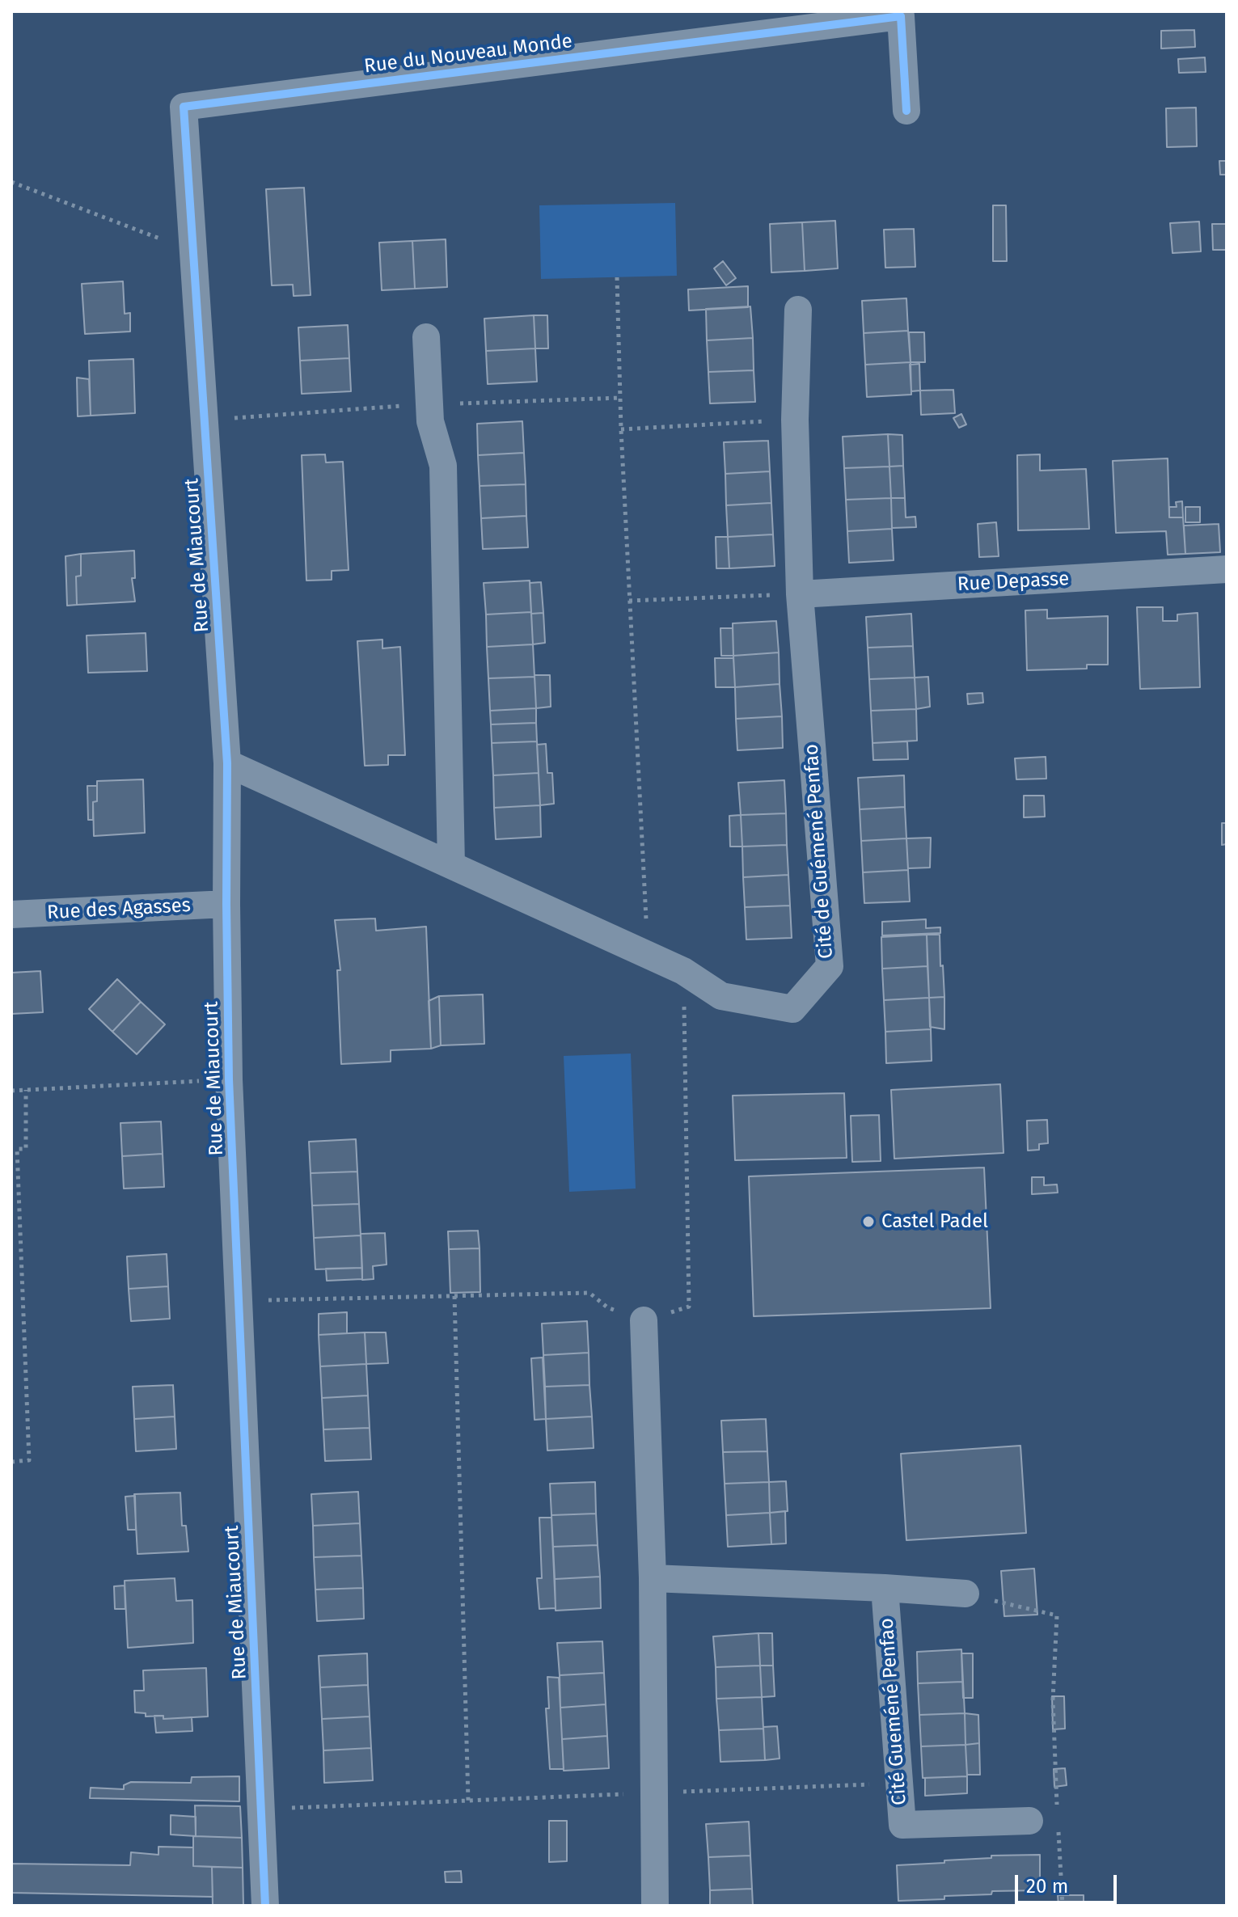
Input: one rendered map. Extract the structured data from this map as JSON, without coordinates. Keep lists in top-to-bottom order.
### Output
{
  "streets": {
    "street": [
      "Rue du Nouveau Monde",
      "Rue de Miaucourt",
      "Rue Depasse",
      "Cité de Guémené Penfao",
      "Rue des Agasses",
      "Cité Gueméné Penfao"
    ]
  },
  "crossings": [
    ["Rue du Nouveau Monde", "Rue de Miaucourt"],
    ["Rue de Miaucourt", "Cité de Guémené Penfao"],
    ["Rue de Miaucourt", "Rue des Agasses"],
    ["Rue Depasse", "Cité de Guémené Penfao"]
  ],
  "places": ["Castel Padel"],
  "scale_bar": "20 m"
}
